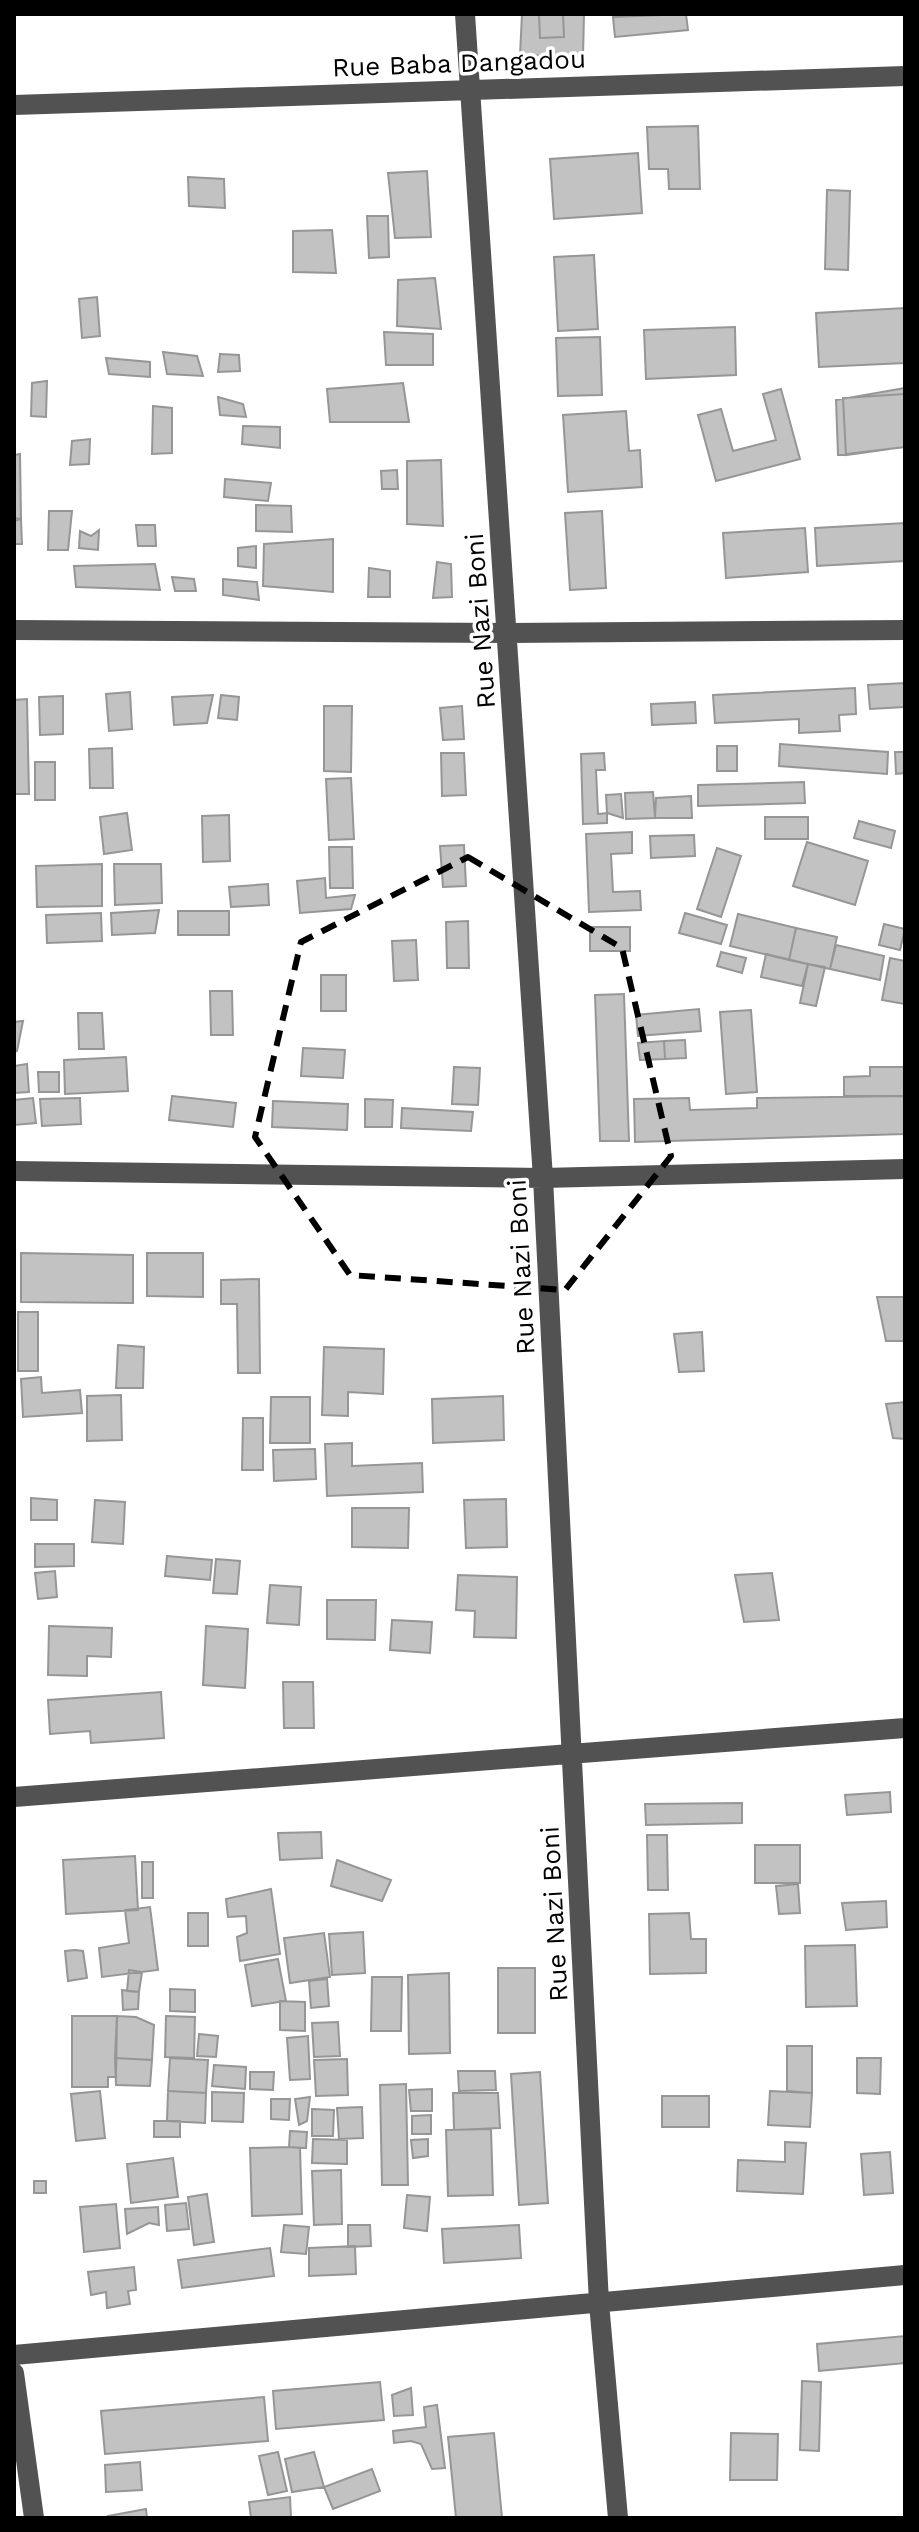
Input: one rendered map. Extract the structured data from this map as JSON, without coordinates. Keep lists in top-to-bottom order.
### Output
{
  "streets": {
    "street": ["Rue Baba Dangadou", "Rue Nazi Boni"]
  },
  "crossings": [
    ["Rue Baba Dangadou", "Rue Nazi Boni"]
  ]
}
